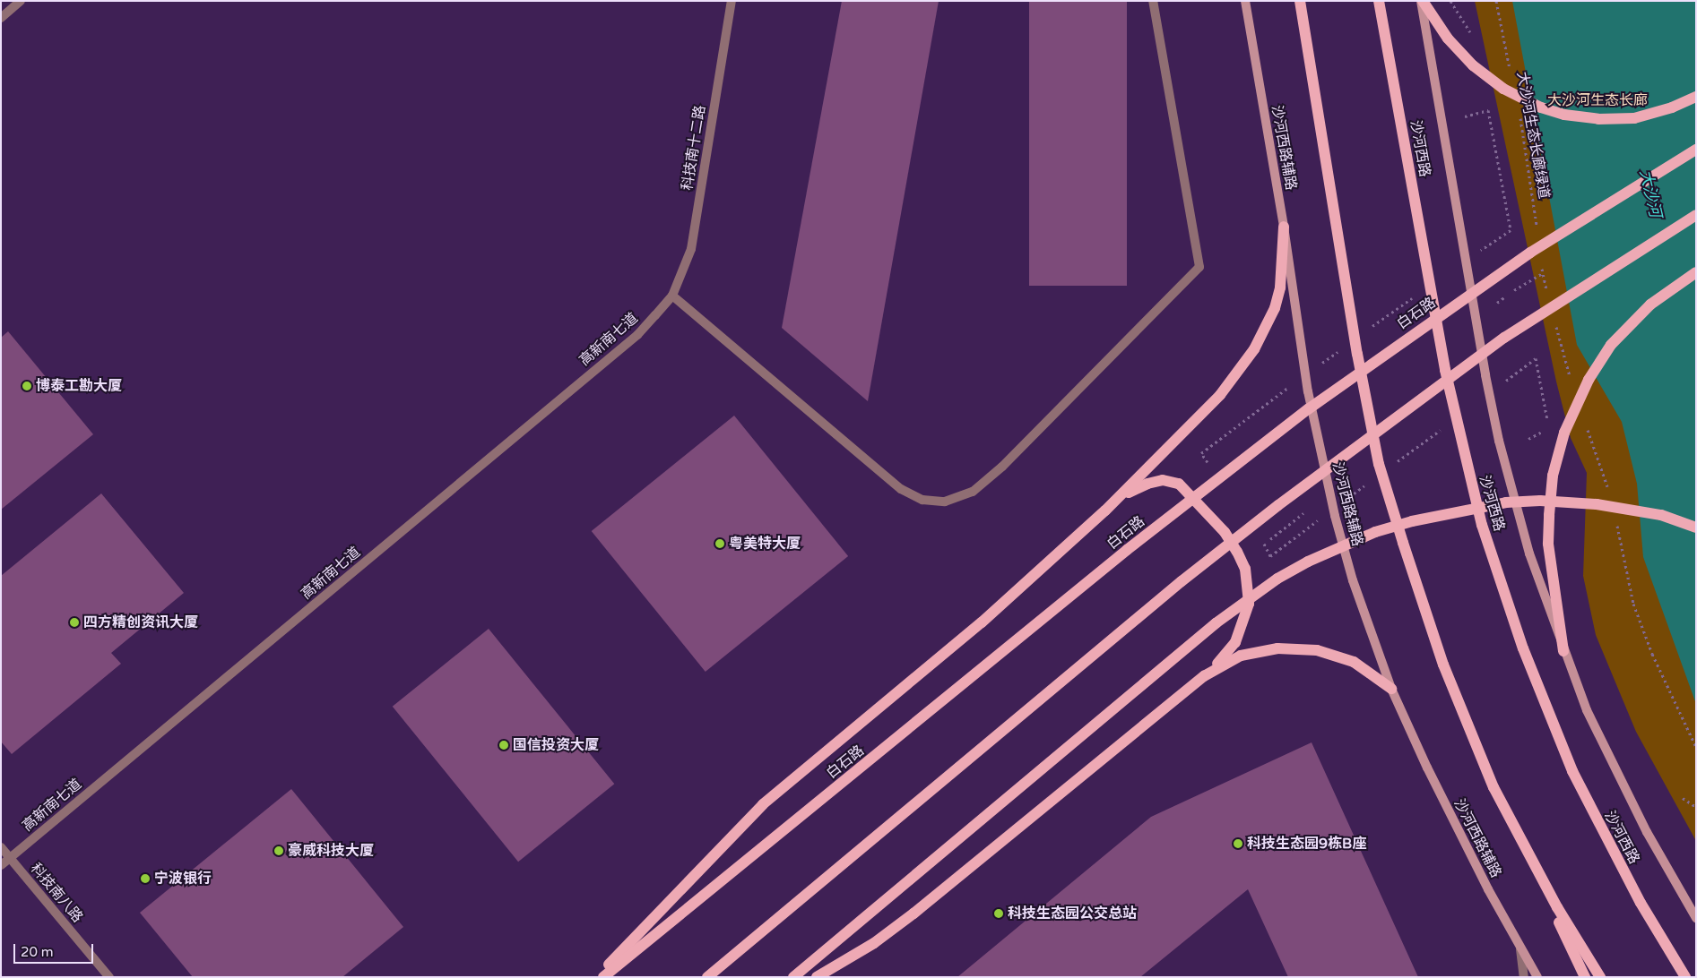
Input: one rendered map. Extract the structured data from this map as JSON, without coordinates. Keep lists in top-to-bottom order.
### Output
{
  "streets": {
    "main road": ["沙河西路辅路", "沙河西路", "白石路"],
    "street": ["科技南十二路", "高新南七道", "科技南八路"],
    "path": ["大沙河生态长廊绿道"]
  },
  "crossings": [
    ["科技南十二路", "高新南七道"],
    ["高新南七道", "科技南八路"]
  ],
  "water": ["大沙河"],
  "parks": ["大沙河生态长廊"],
  "places": [
    "博泰工勘大厦",
    "粤美特大厦",
    "四方精创资讯大厦",
    "国信投资大厦",
    "科技生态园9栋B座",
    "豪威科技大厦",
    "宁波银行",
    "科技生态园公交总站"
  ],
  "scale_bar": "20 m"
}
